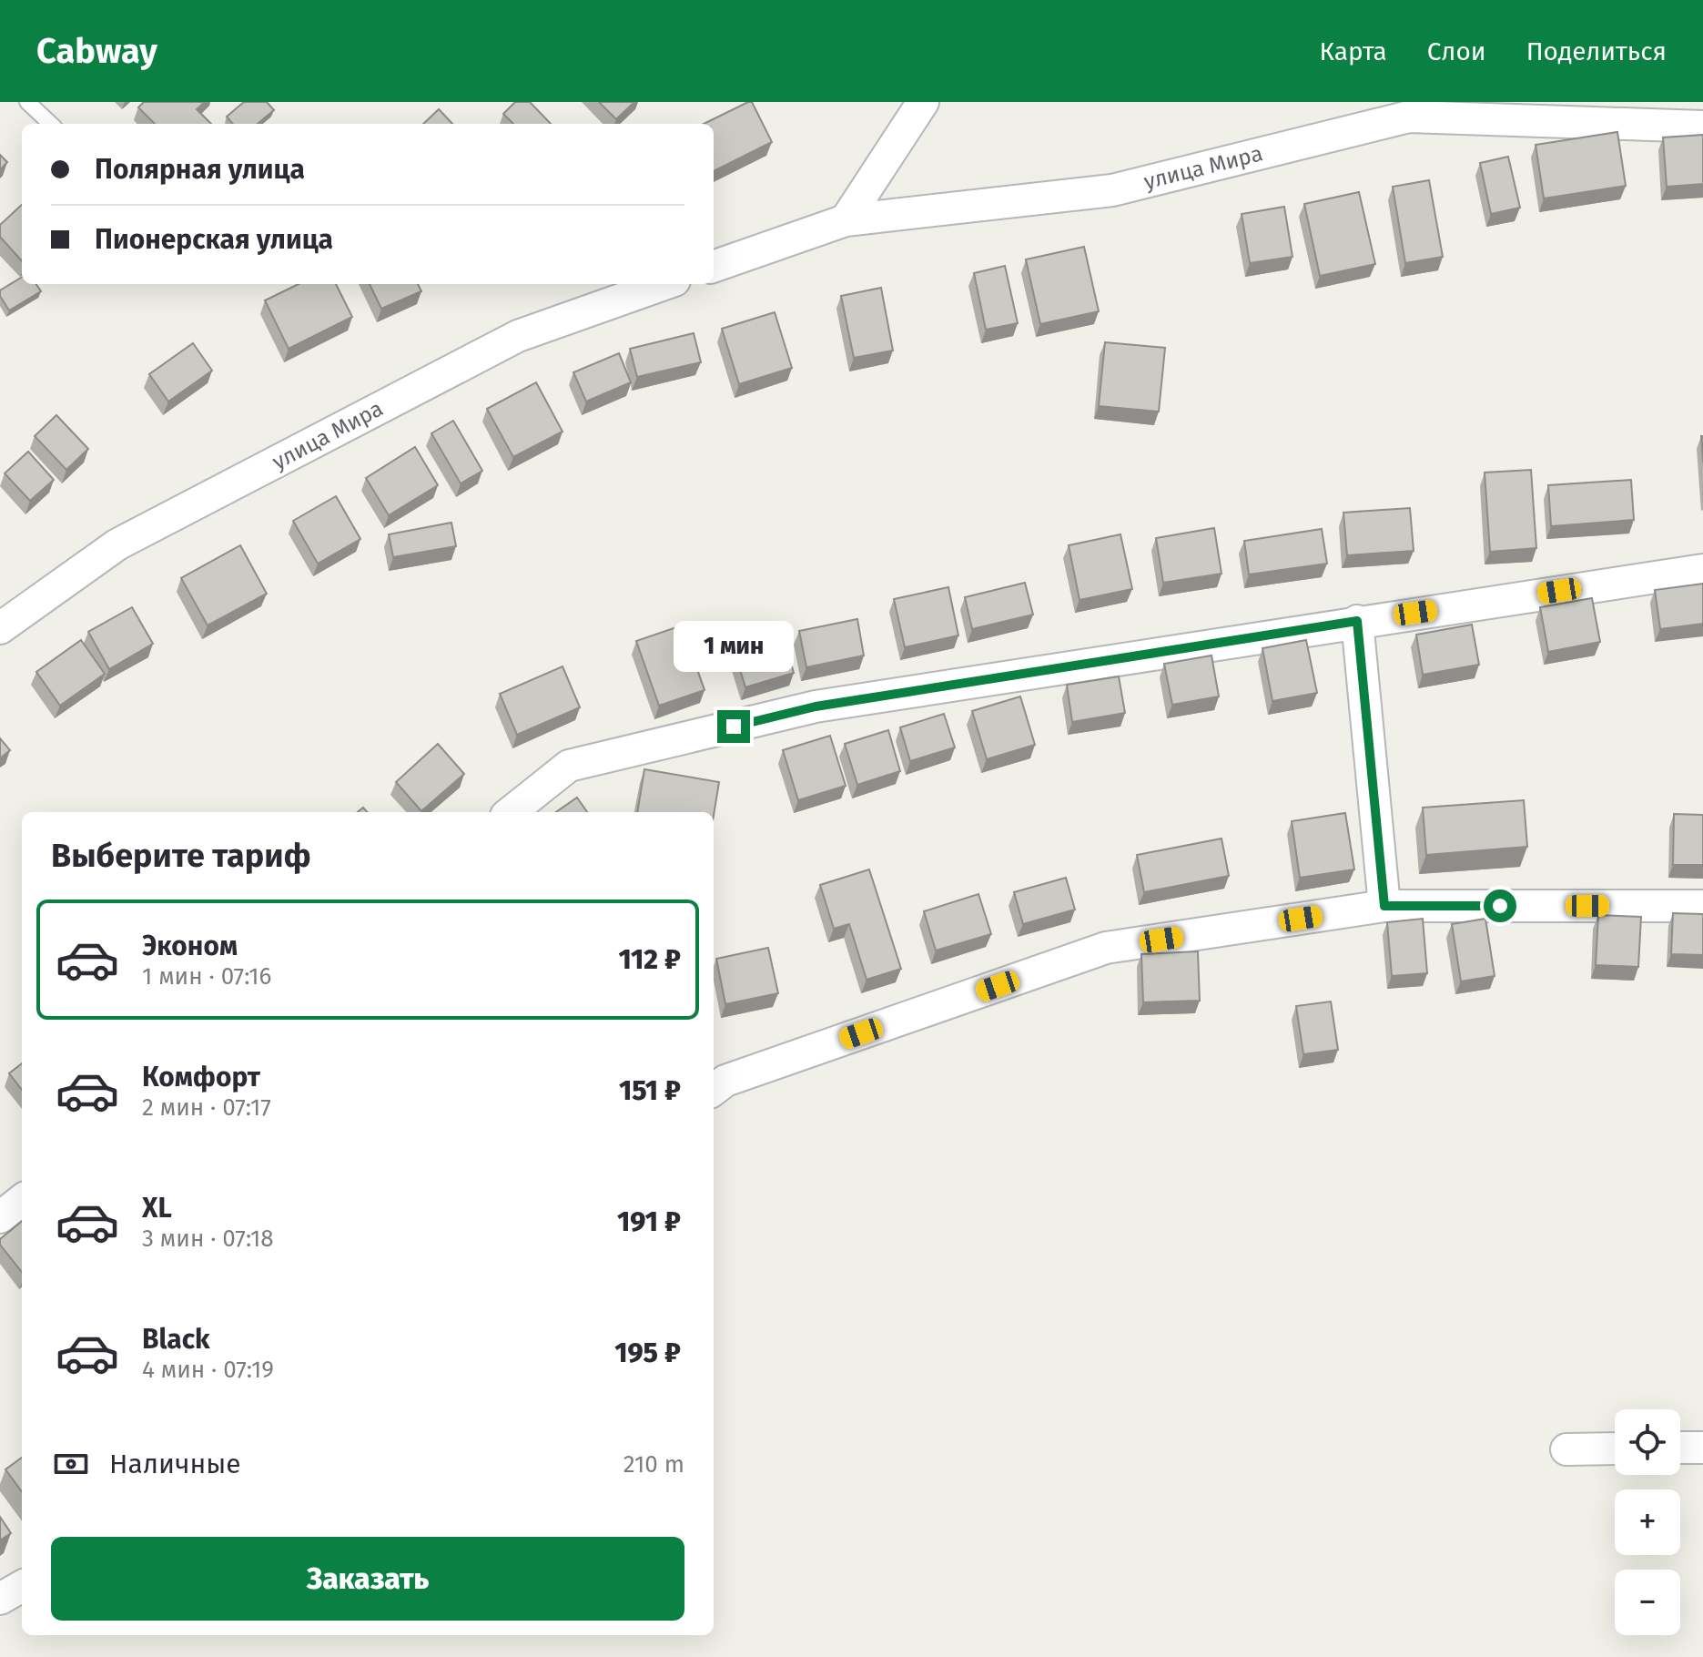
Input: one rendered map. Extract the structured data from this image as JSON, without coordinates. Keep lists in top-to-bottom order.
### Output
{
  "streets": {
    "street": ["улица Мира"]
  },
  "page": {
    "header": "Cabway",
    "nav": ["Карта", "Слои", "Поделиться"],
    "banner": ["Полярная улица", "Пионерская улица"],
    "bubble": "1 мин",
    "heading": "Выберите тариф",
    "list": [
      {
        "name": "Эконом",
        "note": "1 мин · 07:16",
        "value": "112 ₽"
      },
      {
        "name": "Комфорт",
        "note": "2 мин · 07:17",
        "value": "151 ₽"
      },
      {
        "name": "XL",
        "note": "3 мин · 07:18",
        "value": "191 ₽"
      },
      {
        "name": "Black",
        "note": "4 мин · 07:19",
        "value": "195 ₽"
      }
    ],
    "map_buttons": ["+", "−"],
    "pay": ["Наличные", "210 m"],
    "buttons": "Заказать"
  }
}
